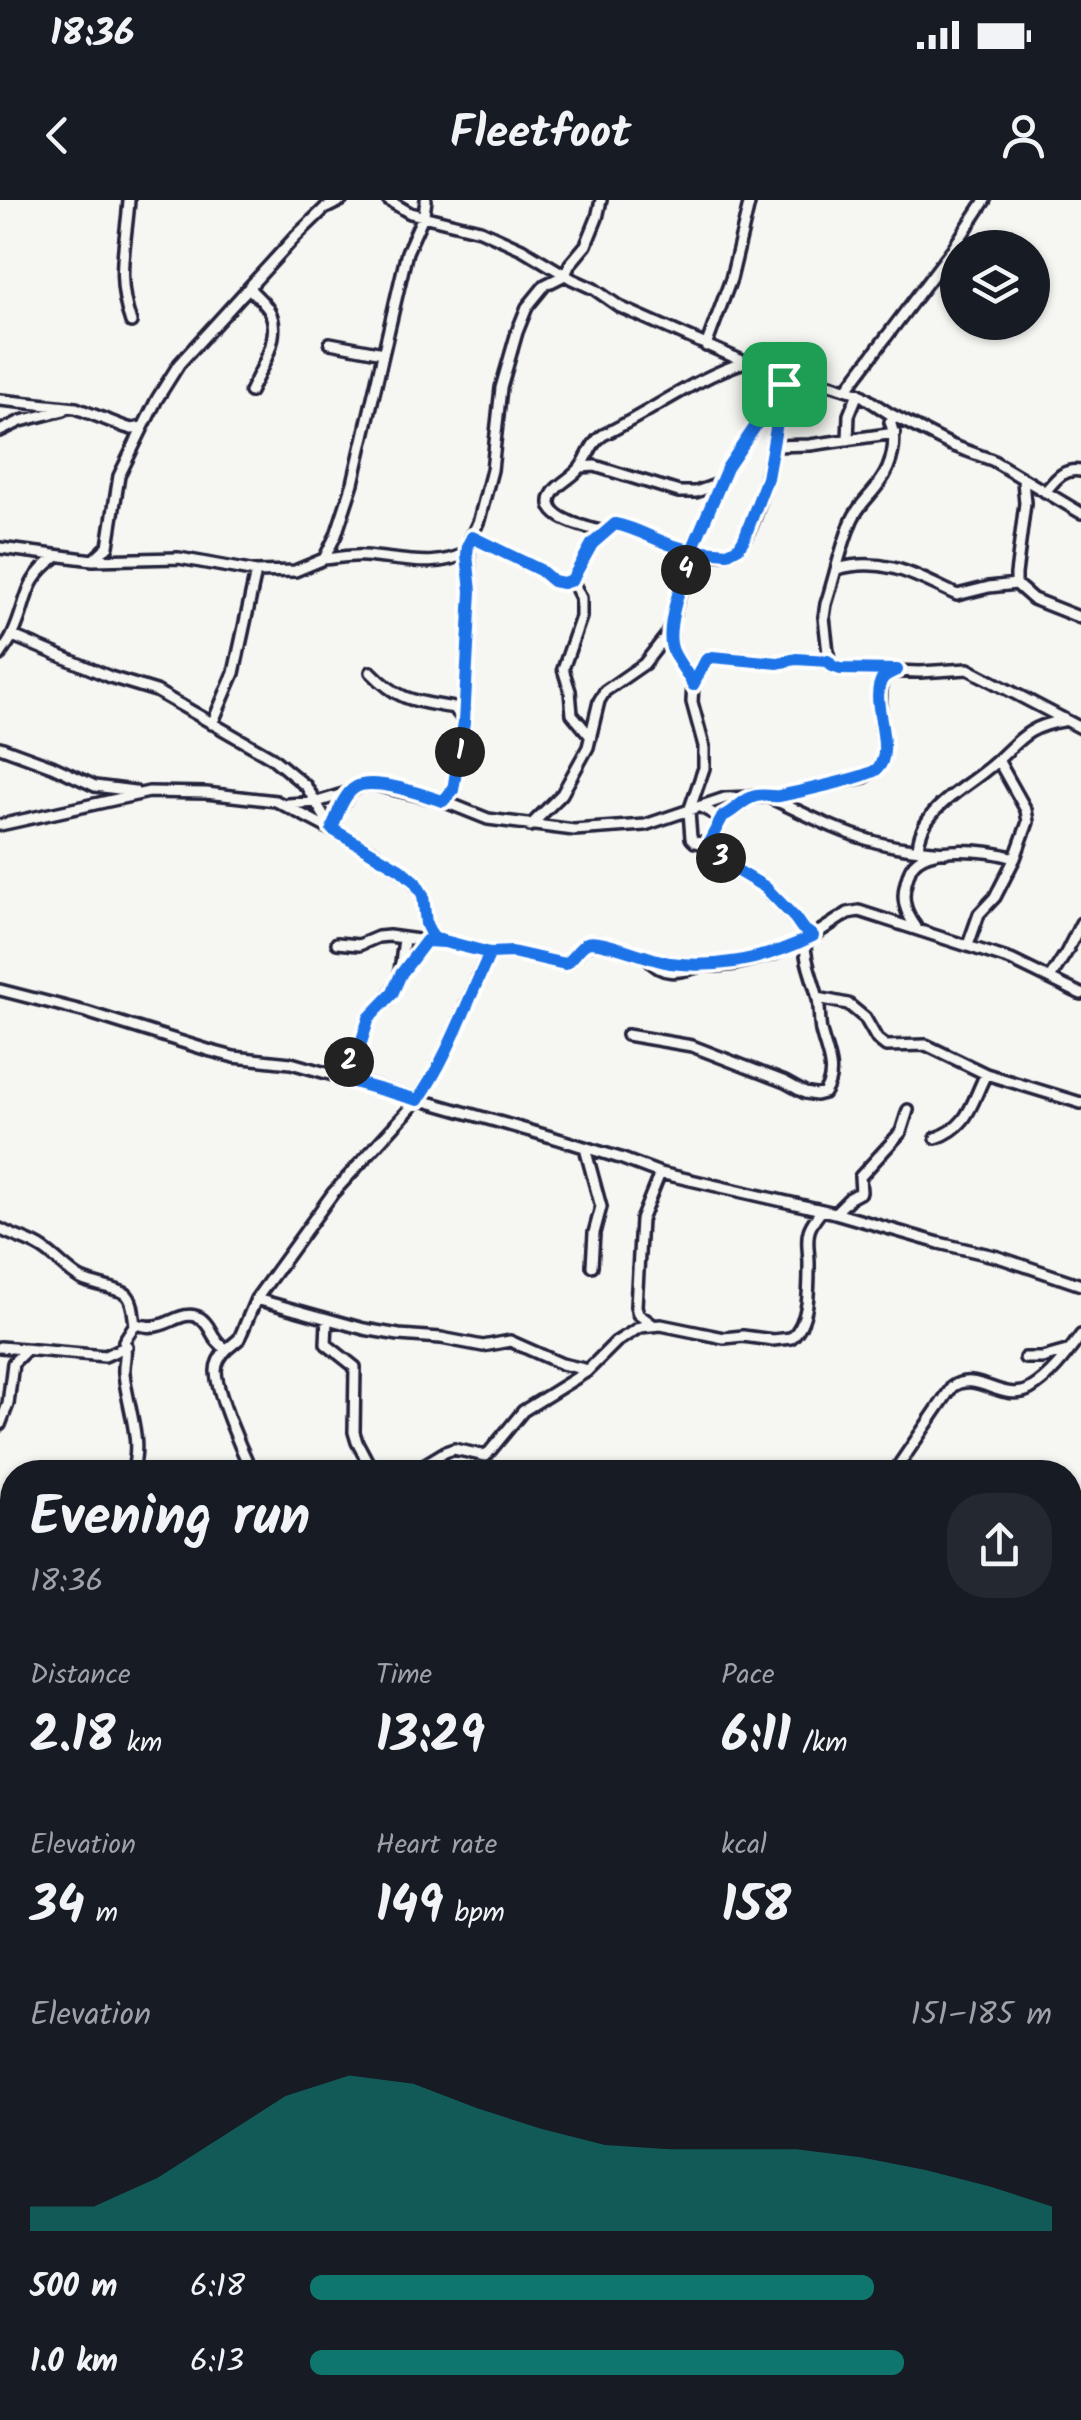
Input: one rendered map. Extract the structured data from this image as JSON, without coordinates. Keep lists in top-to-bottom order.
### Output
{
  "page": {
    "status": "18:36",
    "header": "Fleetfoot",
    "pins": [
      "4",
      "1",
      "3",
      "2"
    ],
    "heading": ["Evening run", "18:36"],
    "stats": [
      ["Distance", "2.18 km"],
      ["Time", "13:29"],
      ["Pace", "6:11 /km"],
      ["Elevation", "34 m"],
      ["Heart rate", "149 bpm"],
      ["kcal", "158"]
    ],
    "chart": ["Elevation", "151–185 m"],
    "list": [
      {
        "name": "500 m",
        "note": "6:18"
      },
      {
        "name": "1.0 km",
        "note": "6:13"
      }
    ]
  }
}
